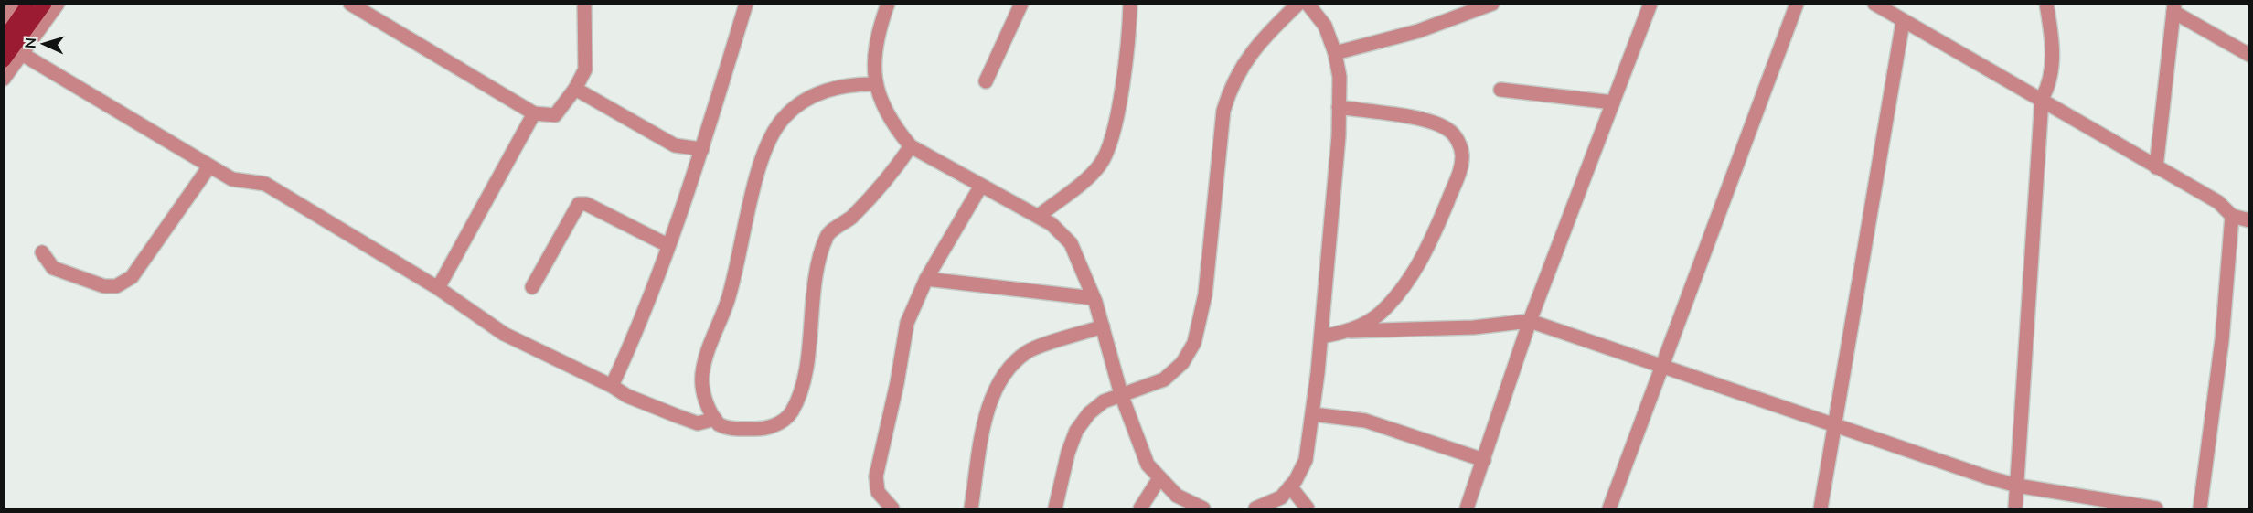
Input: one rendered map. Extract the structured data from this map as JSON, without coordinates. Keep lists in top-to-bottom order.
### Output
{
  "north": "left"
}
